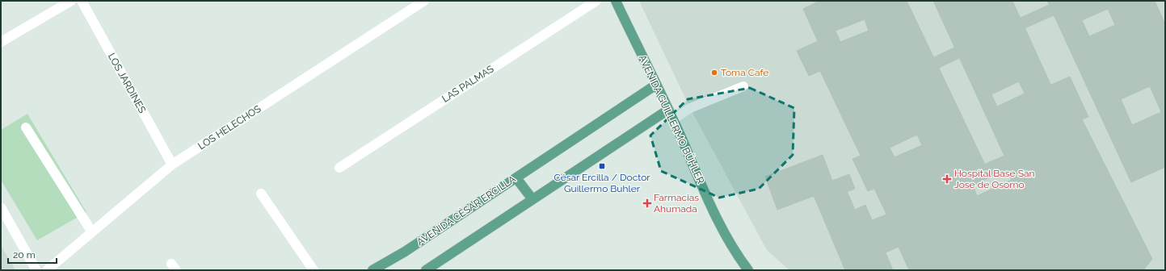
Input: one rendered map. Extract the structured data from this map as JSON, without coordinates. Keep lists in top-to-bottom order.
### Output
{
  "streets": {
    "main road": ["AVENIDA GUILLERMO BÜHLER", "AVENIDA CÉSAR ERCILLA"],
    "street": ["LOS JARDINES", "LAS PALMAS", "LOS HELECHOS"]
  },
  "crossings": [
    ["LOS JARDINES", "LOS HELECHOS"],
    ["AVENIDA GUILLERMO BÜHLER", "AVENIDA CÉSAR ERCILLA"]
  ],
  "places": {
    "other": ["Toma Cafe"],
    "transit": ["César Ercilla / Doctor Guillermo Buhler"],
    "health": ["Hospital Base San Jose de Osorno", "Farmacias Ahumada"]
  },
  "scale_bar": "20 m"
}
